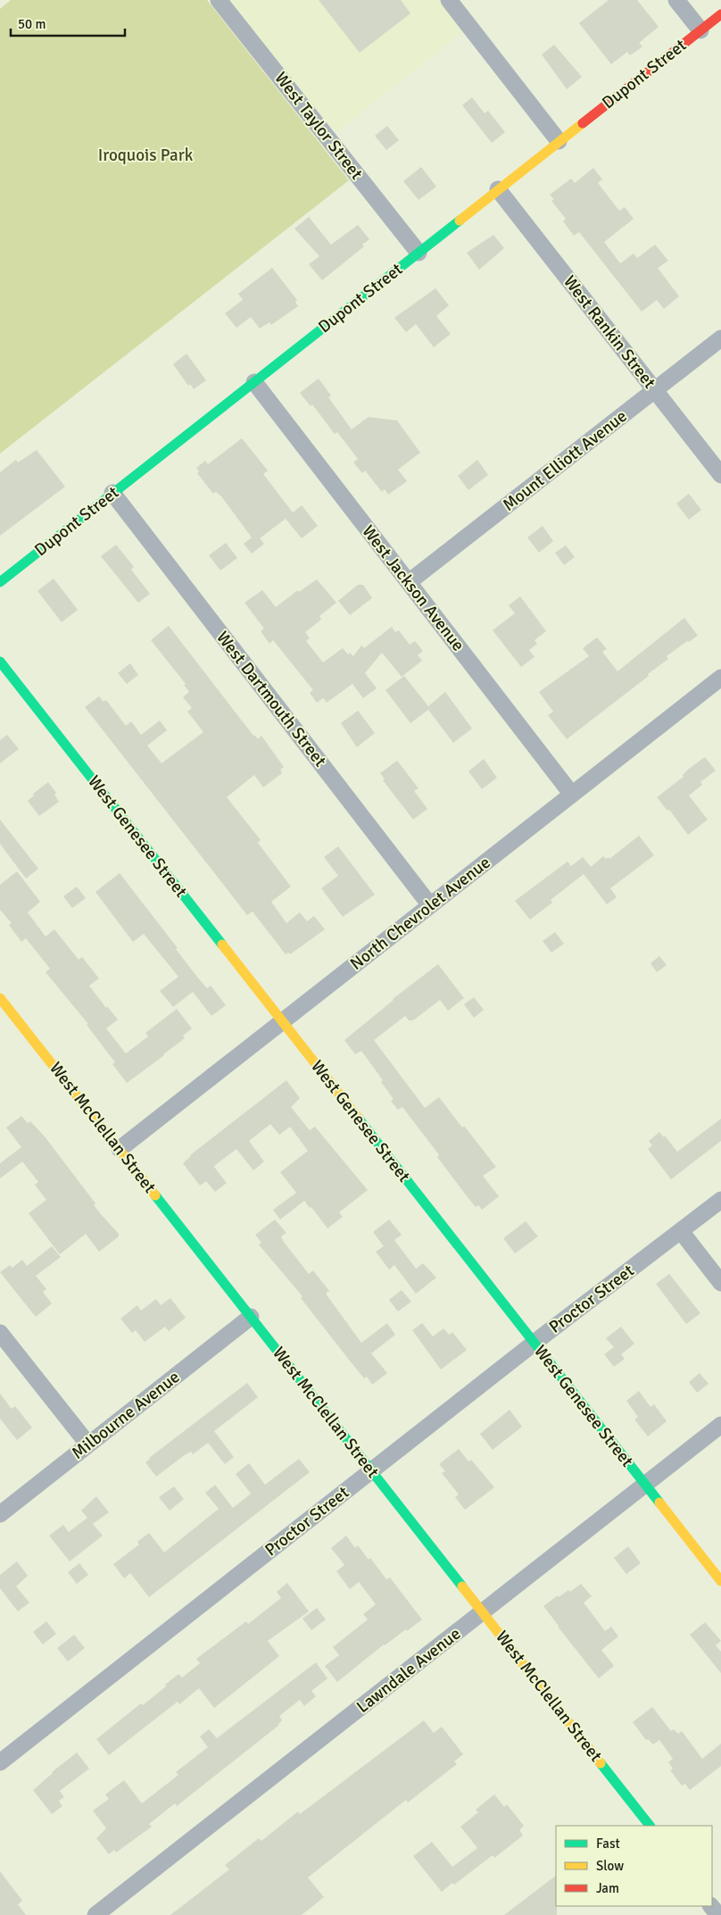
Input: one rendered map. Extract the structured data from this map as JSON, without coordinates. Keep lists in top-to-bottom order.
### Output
{
  "streets": {
    "street": [
      "Dupont Street",
      "West Taylor Street",
      "West Rankin Street",
      "Mount Elliott Avenue",
      "West Jackson Avenue",
      "West Dartmouth Street",
      "West Genesee Street",
      "North Chevrolet Avenue",
      "West McClellan Street",
      "Proctor Street",
      "Milbourne Avenue",
      "Lawndale Avenue"
    ]
  },
  "crossings": [
    ["Dupont Street", "West Taylor Street"],
    ["Dupont Street", "West Rankin Street"],
    ["Dupont Street", "West Jackson Avenue"],
    ["Dupont Street", "West Dartmouth Street"],
    ["West Rankin Street", "Mount Elliott Avenue"],
    ["Mount Elliott Avenue", "West Jackson Avenue"],
    ["West Jackson Avenue", "North Chevrolet Avenue"],
    ["West Dartmouth Street", "North Chevrolet Avenue"],
    ["West Genesee Street", "North Chevrolet Avenue"],
    ["West Genesee Street", "Proctor Street"],
    ["West Genesee Street", "Lawndale Avenue"],
    ["North Chevrolet Avenue", "West McClellan Street"],
    ["West McClellan Street", "Proctor Street"],
    ["West McClellan Street", "Milbourne Avenue"],
    ["West McClellan Street", "Lawndale Avenue"]
  ],
  "parks": ["Iroquois Park"],
  "legend": ["Fast", "Slow", "Jam"],
  "scale_bar": "50 m"
}
